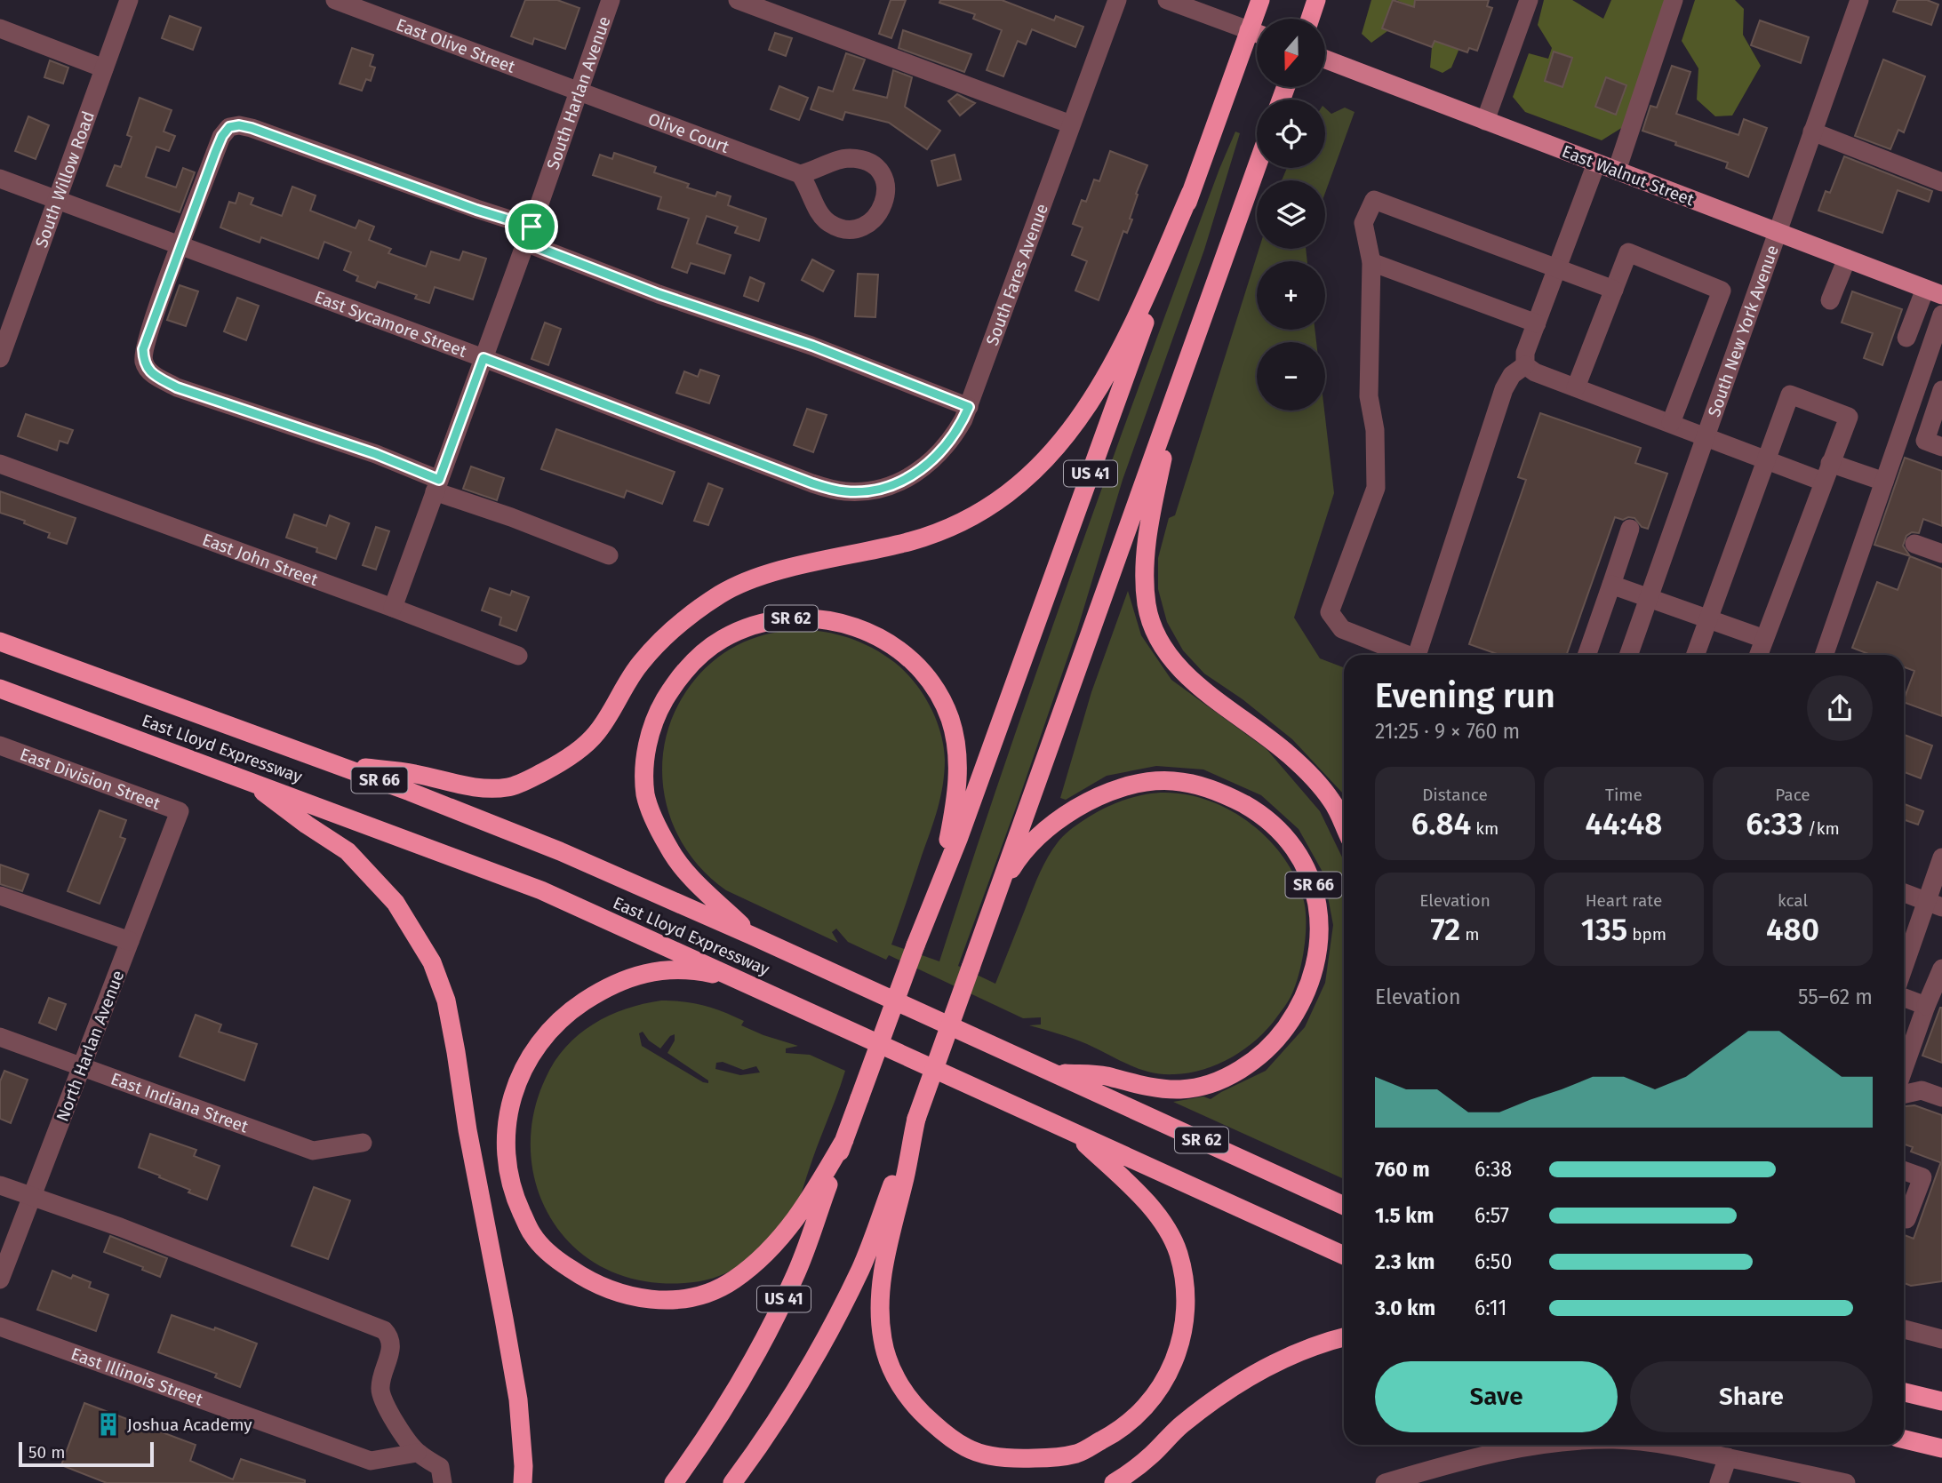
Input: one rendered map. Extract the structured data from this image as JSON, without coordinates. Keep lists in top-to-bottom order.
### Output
{
  "streets": {
    "highway": [
      "US 41",
      "SR 62",
      "East Lloyd Expressway",
      "SR 66"
    ],
    "main road": ["East Walnut Street"],
    "street": [
      "East Olive Street",
      "South Harlan Avenue",
      "Olive Court",
      "South Willow Road",
      "South Fares Avenue",
      "East Sycamore Street",
      "South New York Avenue",
      "East John Street",
      "East Division Street",
      "North Harlan Avenue",
      "East Indiana Street",
      "East Illinois Street"
    ]
  },
  "crossings": [
    ["East Olive Street", "South Harlan Avenue"],
    ["East Olive Street", "Olive Court"],
    ["South Harlan Avenue", "Olive Court"],
    ["South Harlan Avenue", "East Sycamore Street"],
    ["South Harlan Avenue", "East John Street"],
    ["East Walnut Street", "South New York Avenue"],
    ["South Willow Road", "East Sycamore Street"],
    ["South Fares Avenue", "East Sycamore Street"],
    ["US 41", "SR 62"],
    ["US 41", "SR 66"],
    ["SR 62", "East Lloyd Expressway"],
    ["East Lloyd Expressway", "SR 66"],
    ["East Division Street", "North Harlan Avenue"],
    ["North Harlan Avenue", "East Indiana Street"]
  ],
  "places": {
    "building": ["Joshua Academy"]
  },
  "scale_bar": "50 m",
  "north": "bottom",
  "page": {
    "map_buttons": ["+", "−"],
    "heading": ["Evening run", "21:25 · 9 × 760 m"],
    "stats": [
      ["Distance", "6.84 km"],
      ["Time", "44:48"],
      ["Pace", "6:33 /km"],
      ["Elevation", "72 m"],
      ["Heart rate", "135 bpm"],
      ["kcal", "480"]
    ],
    "chart": ["Elevation", "55–62 m"],
    "list": [
      {
        "name": "760 m",
        "note": "6:38"
      },
      {
        "name": "1.5 km",
        "note": "6:57"
      },
      {
        "name": "2.3 km",
        "note": "6:50"
      },
      {
        "name": "3.0 km",
        "note": "6:11"
      }
    ],
    "buttons": ["Save", "Share"],
    "scale": "50 m"
  }
}
